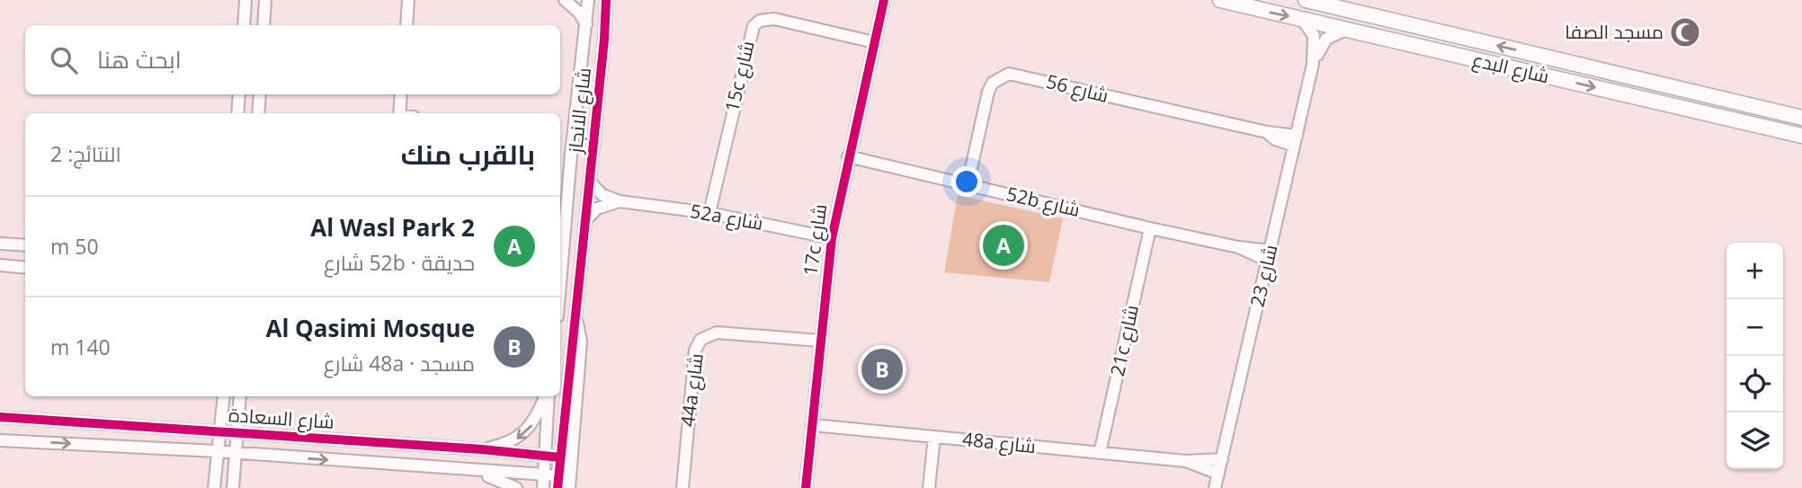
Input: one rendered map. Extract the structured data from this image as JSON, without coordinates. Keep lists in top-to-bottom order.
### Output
{
  "streets": {
    "main road": ["شارع البدع"],
    "street": [
      "15c شارع",
      "شارع 56",
      "شارع الانجاز",
      "52b شارع",
      "52a شارع",
      "17c شارع",
      "شارع 23",
      "21c شارع",
      "44a شارع",
      "شارع السعادة",
      "48a شارع"
    ]
  },
  "crossings": [
    ["شارع البدع", "شارع 23"],
    ["15c شارع", "52a شارع"],
    ["15c شارع", "17c شارع"],
    ["شارع 56", "52b شارع"],
    ["شارع 56", "شارع 23"],
    ["شارع الانجاز", "52a شارع"],
    ["شارع الانجاز", "شارع السعادة"],
    ["52b شارع", "17c شارع"],
    ["52b شارع", "شارع 23"],
    ["52b شارع", "21c شارع"],
    ["52a شارع", "17c شارع"],
    ["17c شارع", "44a شارع"],
    ["17c شارع", "48a شارع"],
    ["شارع 23", "48a شارع"],
    ["21c شارع", "48a شارع"]
  ],
  "places": {
    "mosque": ["مسجد الصفا"]
  },
  "page": {
    "search": "ابحث هنا",
    "heading": ["بالقرب منك", "النتائج: 2"],
    "list": [
      {
        "mark": "A",
        "name": "Al Wasl Park 2",
        "note": "حديقة · 52b شارع",
        "value": "50 m"
      },
      {
        "mark": "B",
        "name": "Al Qasimi Mosque",
        "note": "مسجد · 48a شارع",
        "value": "140 m"
      }
    ],
    "pins": ["A", "B"],
    "map_buttons": ["+", "−"]
  }
}
